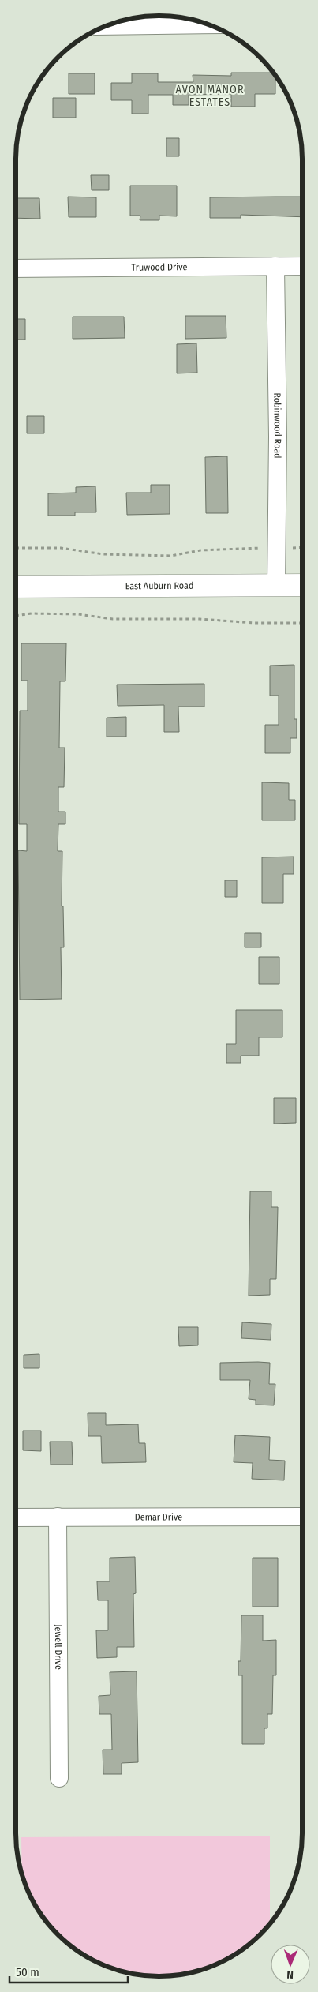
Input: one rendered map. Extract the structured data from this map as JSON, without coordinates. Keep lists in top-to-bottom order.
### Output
{
  "streets": {
    "main road": ["East Auburn Road"],
    "street": [
      "Truwood Drive",
      "Robinwood Road",
      "Demar Drive",
      "Jewell Drive"
    ]
  },
  "crossings": [
    ["Truwood Drive", "Robinwood Road"],
    ["Robinwood Road", "East Auburn Road"],
    ["Demar Drive", "Jewell Drive"]
  ],
  "districts": ["AVON MANOR ESTATES"],
  "scale_bar": "50 m",
  "north": "bottom"
}
